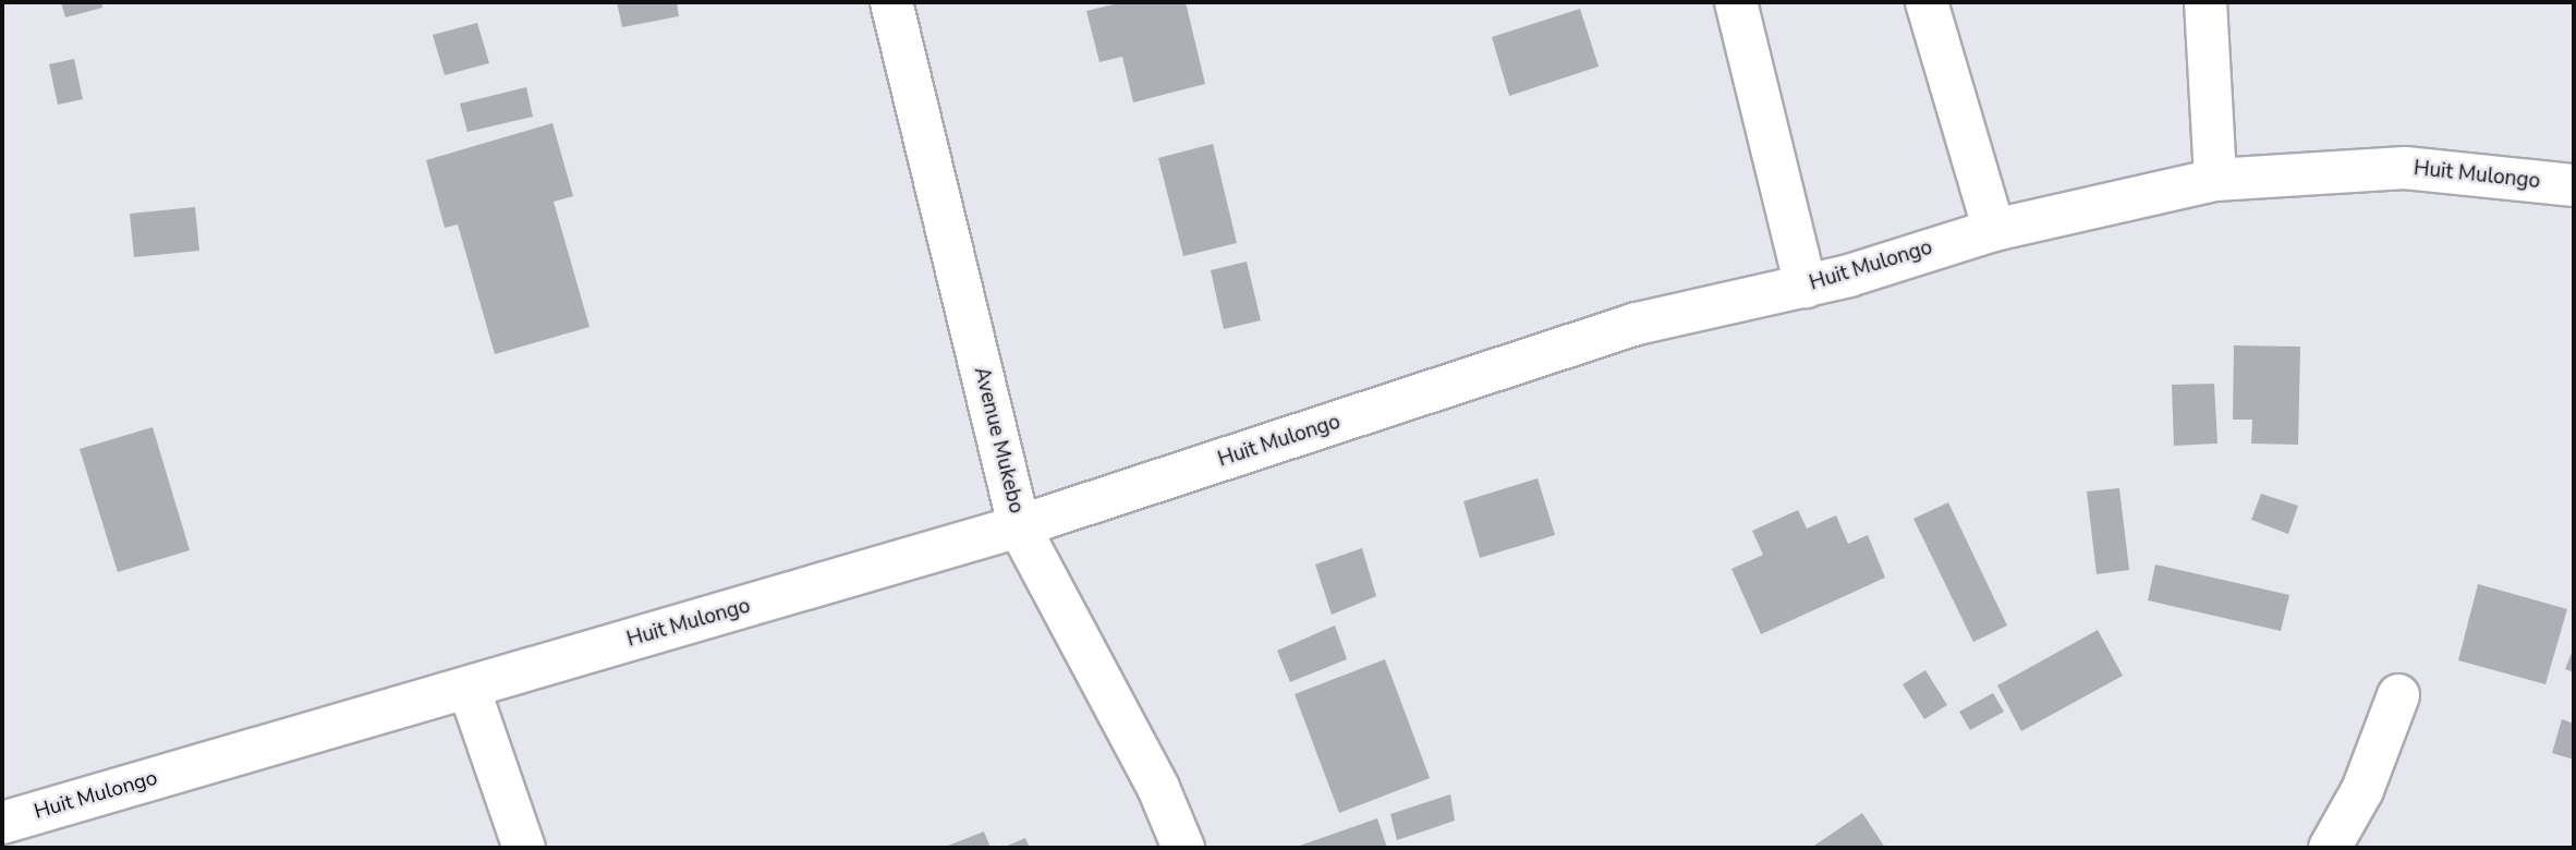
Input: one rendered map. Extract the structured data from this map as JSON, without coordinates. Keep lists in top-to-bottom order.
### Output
{
  "streets": {
    "street": ["Huit Mulongo", "Avenue Mukebo"]
  },
  "crossings": [
    ["Huit Mulongo", "Avenue Mukebo"]
  ]
}
